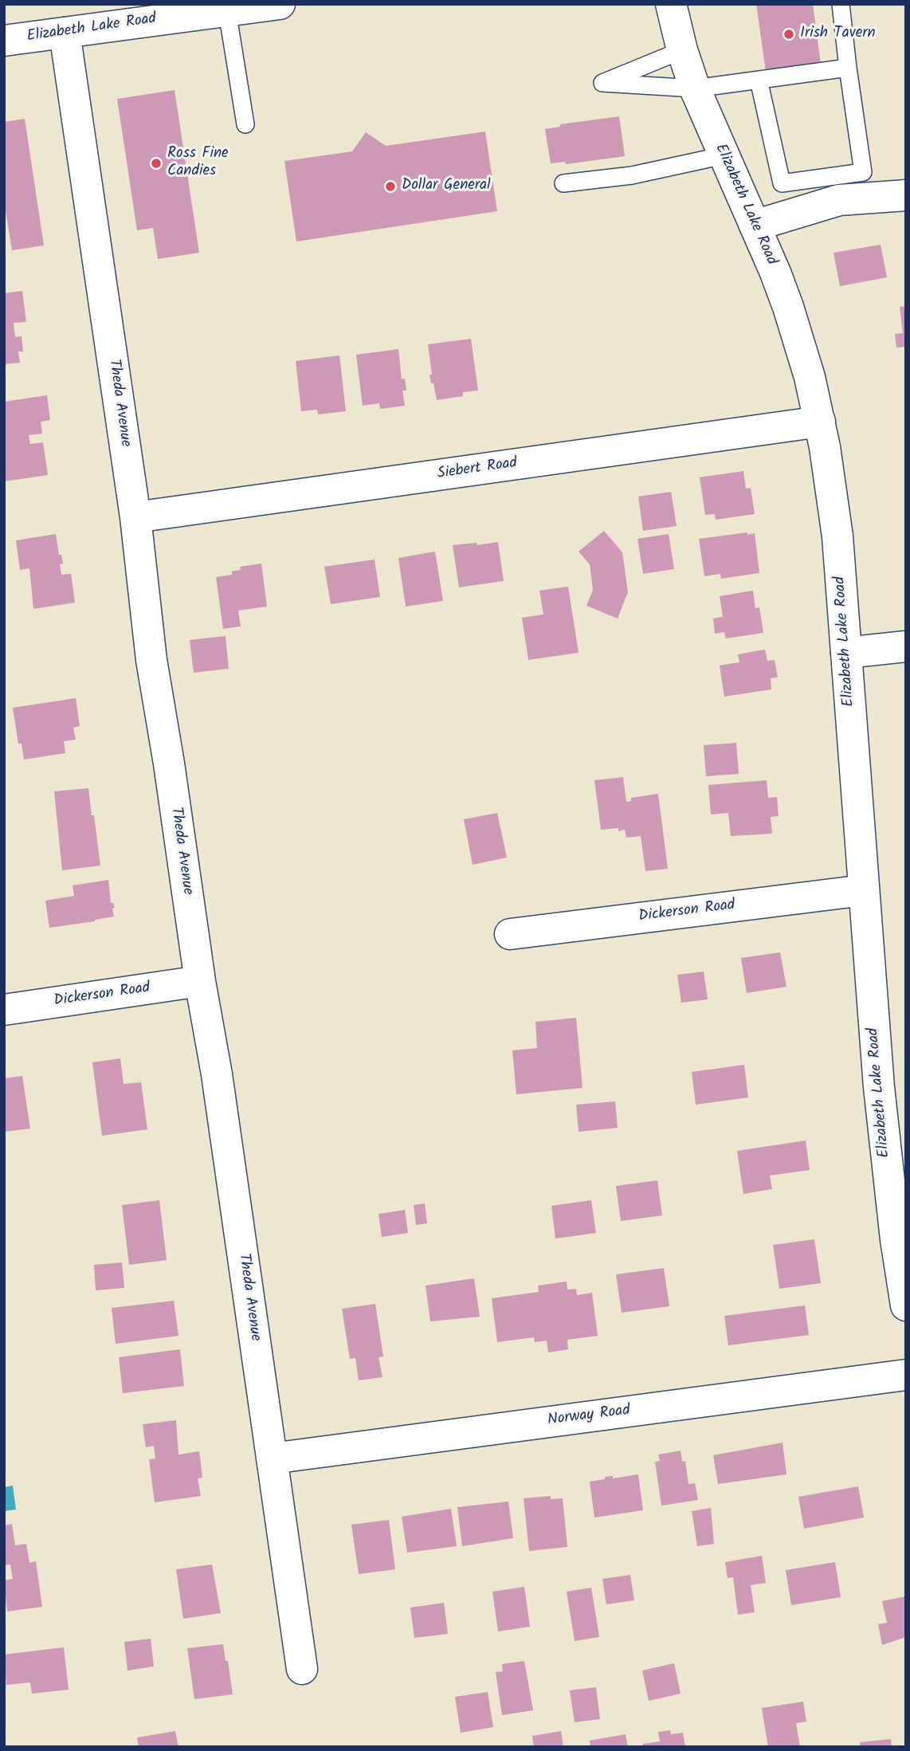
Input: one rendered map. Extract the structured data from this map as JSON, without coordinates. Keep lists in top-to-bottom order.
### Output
{
  "streets": {
    "street": [
      "Elizabeth Lake Road",
      "Theda Avenue",
      "Siebert Road",
      "Dickerson Road",
      "Norway Road"
    ]
  },
  "crossings": [
    ["Elizabeth Lake Road", "Theda Avenue"],
    ["Elizabeth Lake Road", "Siebert Road"],
    ["Elizabeth Lake Road", "Dickerson Road"],
    ["Theda Avenue", "Siebert Road"],
    ["Theda Avenue", "Dickerson Road"],
    ["Theda Avenue", "Norway Road"]
  ],
  "places": ["Irish Tavern", "Ross Fine Candies", "Dollar General"]
}
